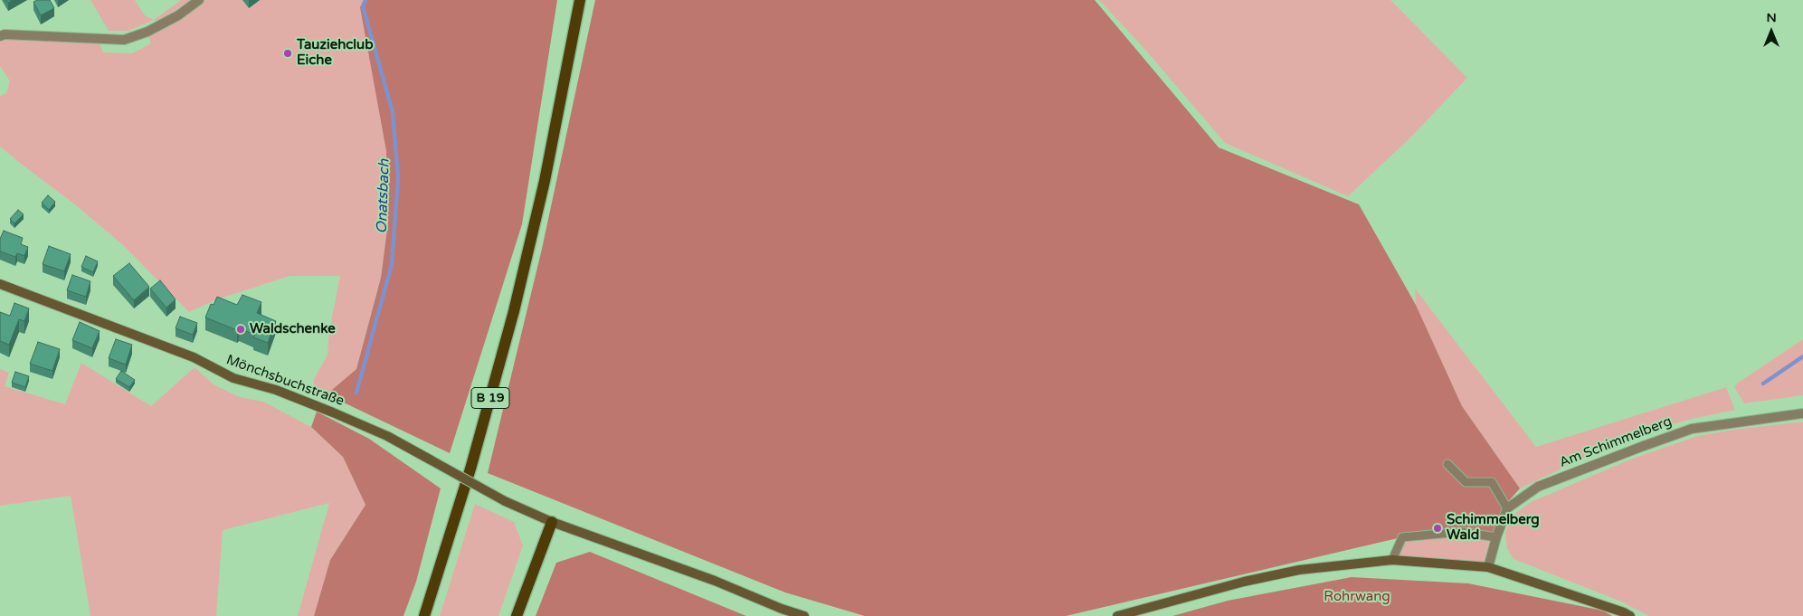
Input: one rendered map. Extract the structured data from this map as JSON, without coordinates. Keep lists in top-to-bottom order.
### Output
{
  "streets": {
    "main road": ["B 19"],
    "street": ["Mönchsbuchstraße", "Am Schimmelberg"]
  },
  "water": ["Onatsbach"],
  "parks": ["Rohrwang"],
  "places": ["Tauziehclub Eiche", "Waldschenke", "Schimmelberg Wald"],
  "north": "top"
}
